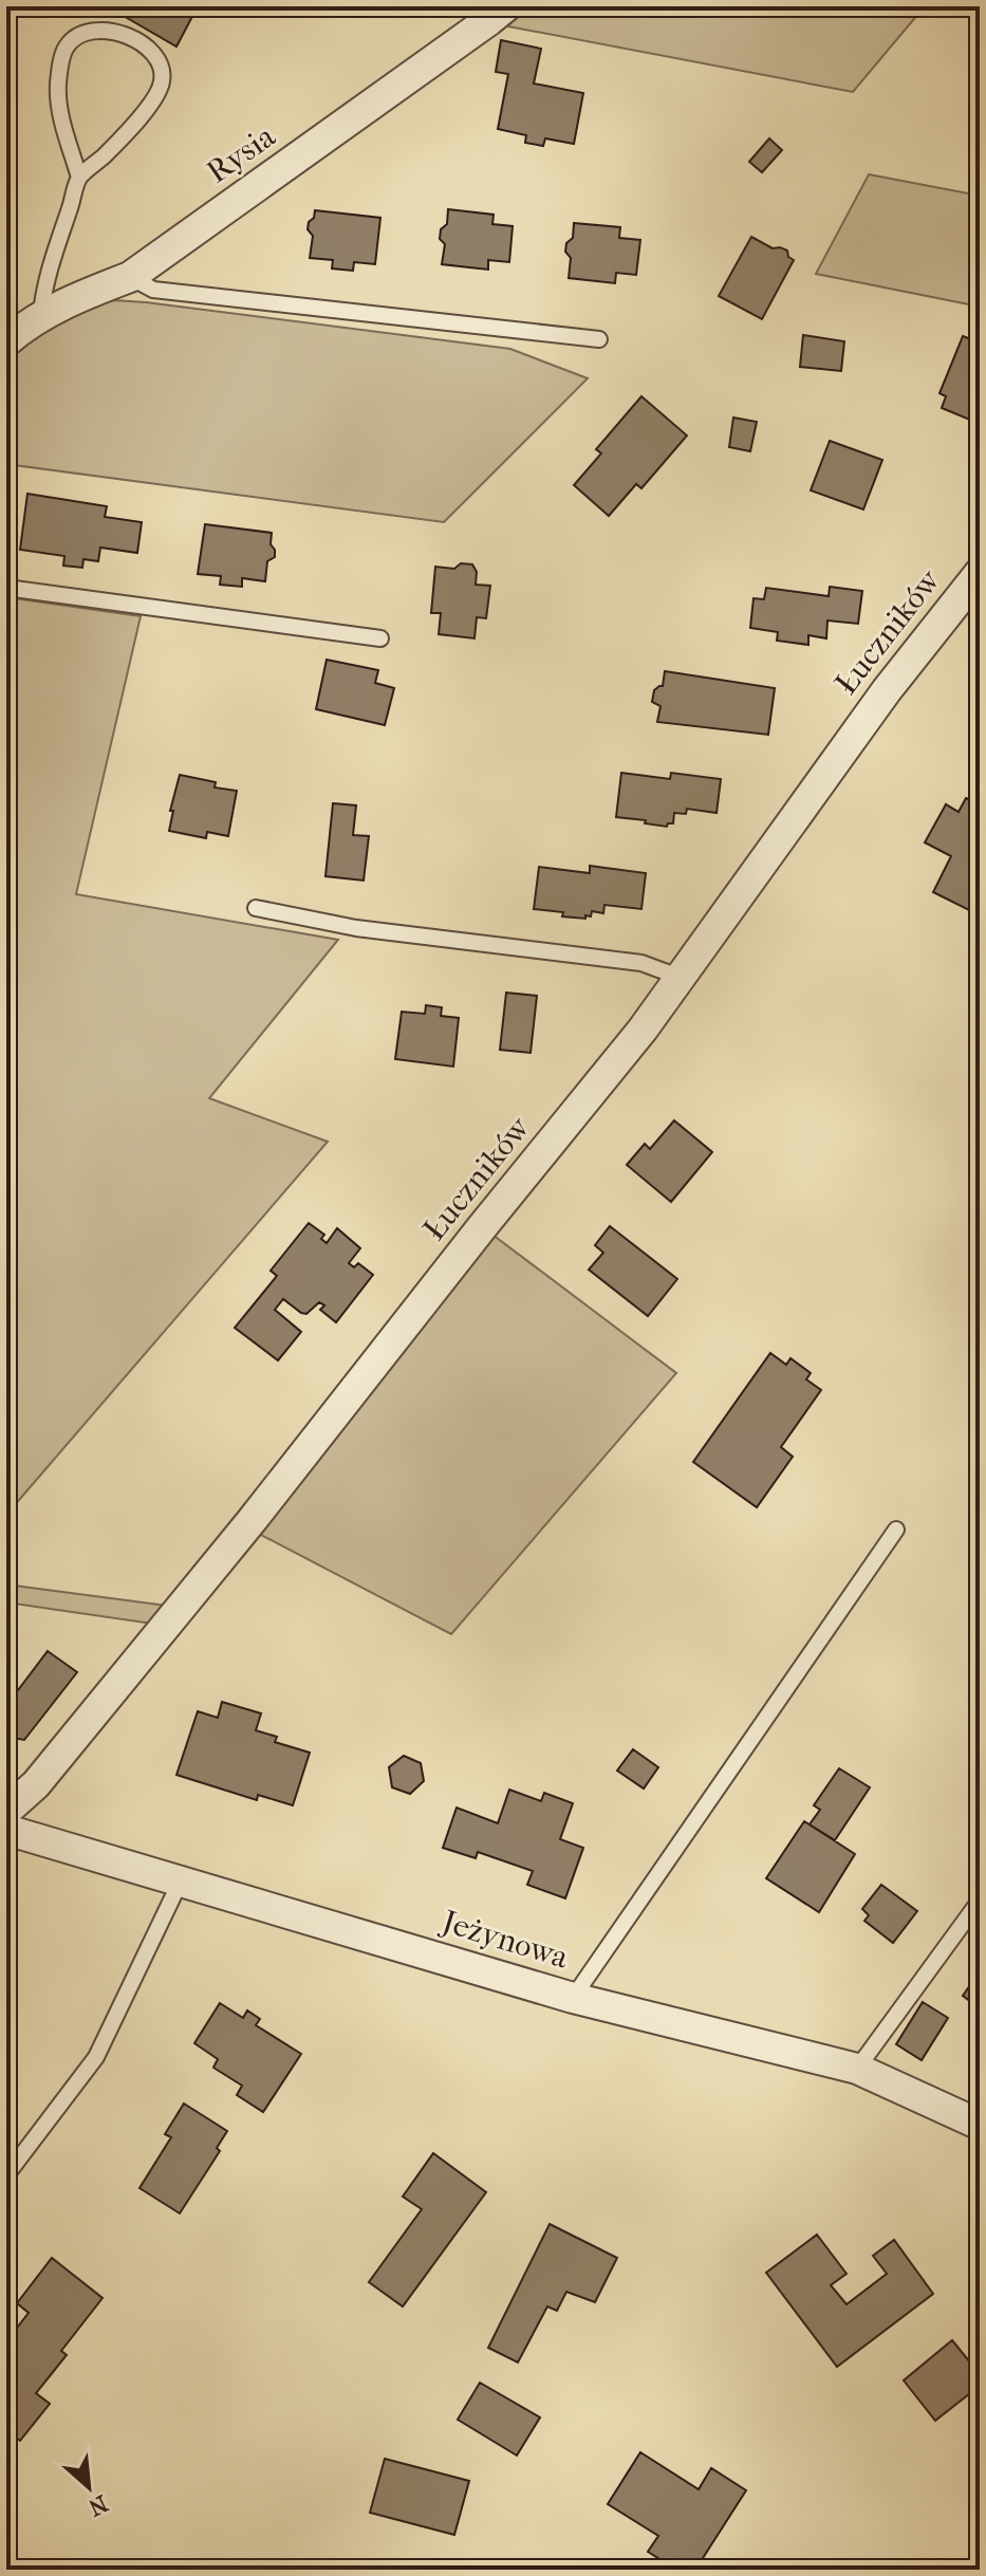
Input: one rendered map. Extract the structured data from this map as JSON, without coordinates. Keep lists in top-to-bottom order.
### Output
{
  "streets": {
    "street": ["Rysia", "Łuczników", "Jeżynowa"]
  },
  "north": "bottom right"
}
